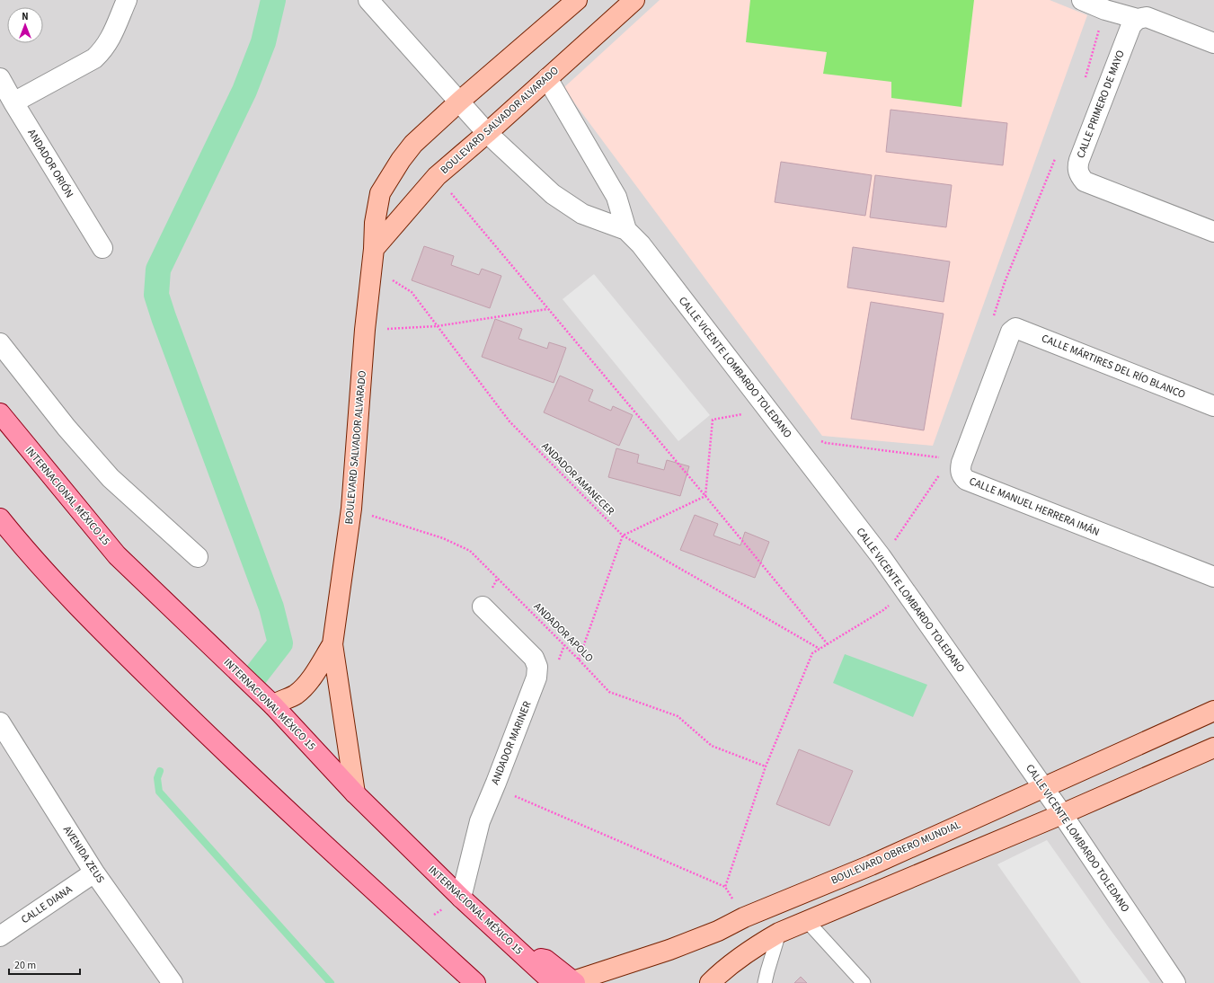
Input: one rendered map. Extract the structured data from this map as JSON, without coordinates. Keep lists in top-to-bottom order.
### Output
{
  "streets": {
    "main road": ["INTERNACIONAL MÉXICO 15"],
    "street": [
      "CALLE PRIMERO DE MAYO",
      "BOULEVARD SALVADOR ALVARADO",
      "ANDADOR ORIÓN",
      "CALLE MÁRTIRES DEL RÍO BLANCO",
      "CALLE VICENTE LOMBARDO TOLEDANO",
      "CALLE MANUEL HERRERA IMÁN",
      "ANDADOR MARINER",
      "BOULEVARD OBRERO MUNDIAL",
      "AVENIDA ZEUS",
      "CALLE DIANA"
    ],
    "path": ["ANDADOR AMANECER", "ANDADOR APOLO"]
  },
  "crossings": [
    ["BOULEVARD SALVADOR ALVARADO", "CALLE VICENTE LOMBARDO TOLEDANO"],
    ["BOULEVARD SALVADOR ALVARADO", "ANDADOR AMANECER"],
    ["BOULEVARD SALVADOR ALVARADO", "INTERNACIONAL MÉXICO 15"],
    ["BOULEVARD SALVADOR ALVARADO", "ANDADOR APOLO"],
    ["CALLE MÁRTIRES DEL RÍO BLANCO", "CALLE MANUEL HERRERA IMÁN"],
    ["CALLE VICENTE LOMBARDO TOLEDANO", "BOULEVARD OBRERO MUNDIAL"],
    ["INTERNACIONAL MÉXICO 15", "ANDADOR MARINER"],
    ["AVENIDA ZEUS", "CALLE DIANA"]
  ],
  "scale_bar": "20 m",
  "north": "top"
}
